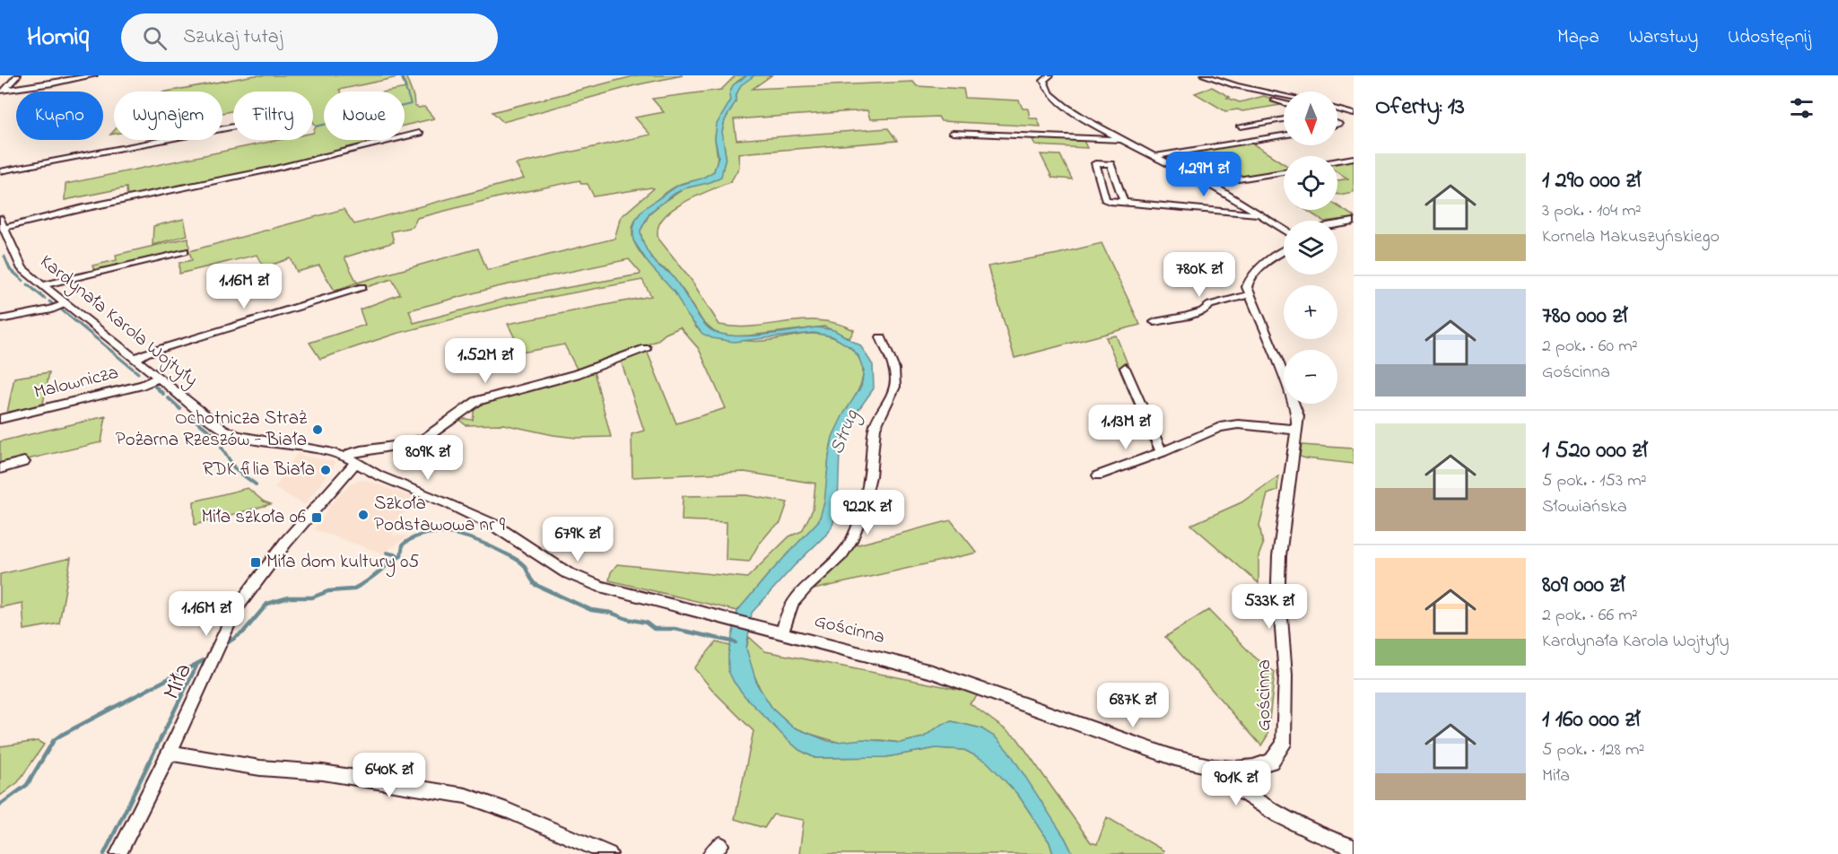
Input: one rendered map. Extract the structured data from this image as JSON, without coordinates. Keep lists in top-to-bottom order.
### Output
{
  "streets": {
    "street": [
      "Kardynała Karola Wojtyły",
      "Malownicza",
      "Gościnna",
      "Miła"
    ]
  },
  "crossings": [
    ["Kardynała Karola Wojtyły", "Malownicza"],
    ["Kardynała Karola Wojtyły", "Gościnna"],
    ["Kardynała Karola Wojtyły", "Miła"]
  ],
  "water": ["Strug"],
  "places": {
    "other": ["Ochotnicza Straż Pożarna Rzeszów - Biała", "RDK filia Biała", "Szkoła Podstawowa nr 9"],
    "transit": ["Miła szkoła 06", "Miła dom kultury 05"]
  },
  "north": "bottom",
  "page": {
    "header": "Homiq",
    "search": "Szukaj tutaj",
    "nav": ["Mapa", "Warstwy", "Udostępnij"],
    "heading": "Oferty: 13",
    "map_buttons": ["+", "−"],
    "chip": [
      "Kupno",
      "Wynajem",
      "Filtry",
      "Nowe"
    ],
    "list": [
      {
        "name": "1 290 000 zł",
        "note": "3 pok. · 104 m² · Kornela Makuszyńskiego"
      },
      {
        "name": "780 000 zł",
        "note": "2 pok. · 60 m² · Gościnna"
      },
      {
        "name": "1 520 000 zł",
        "note": "5 pok. · 153 m² · Słowiańska"
      },
      {
        "name": "809 000 zł",
        "note": "2 pok. · 66 m² · Kardynała Karola Wojtyły"
      },
      {
        "name": "1 160 000 zł",
        "note": "5 pok. · 128 m² · Miła"
      }
    ],
    "price": [
      "1.29M zł",
      "780K zł",
      "1.16M zł",
      "1.52M zł",
      "1.13M zł",
      "809K zł",
      "922K zł",
      "679K zł",
      "533K zł",
      "1.16M zł",
      "687K zł",
      "640K zł",
      "901K zł"
    ]
  }
}
